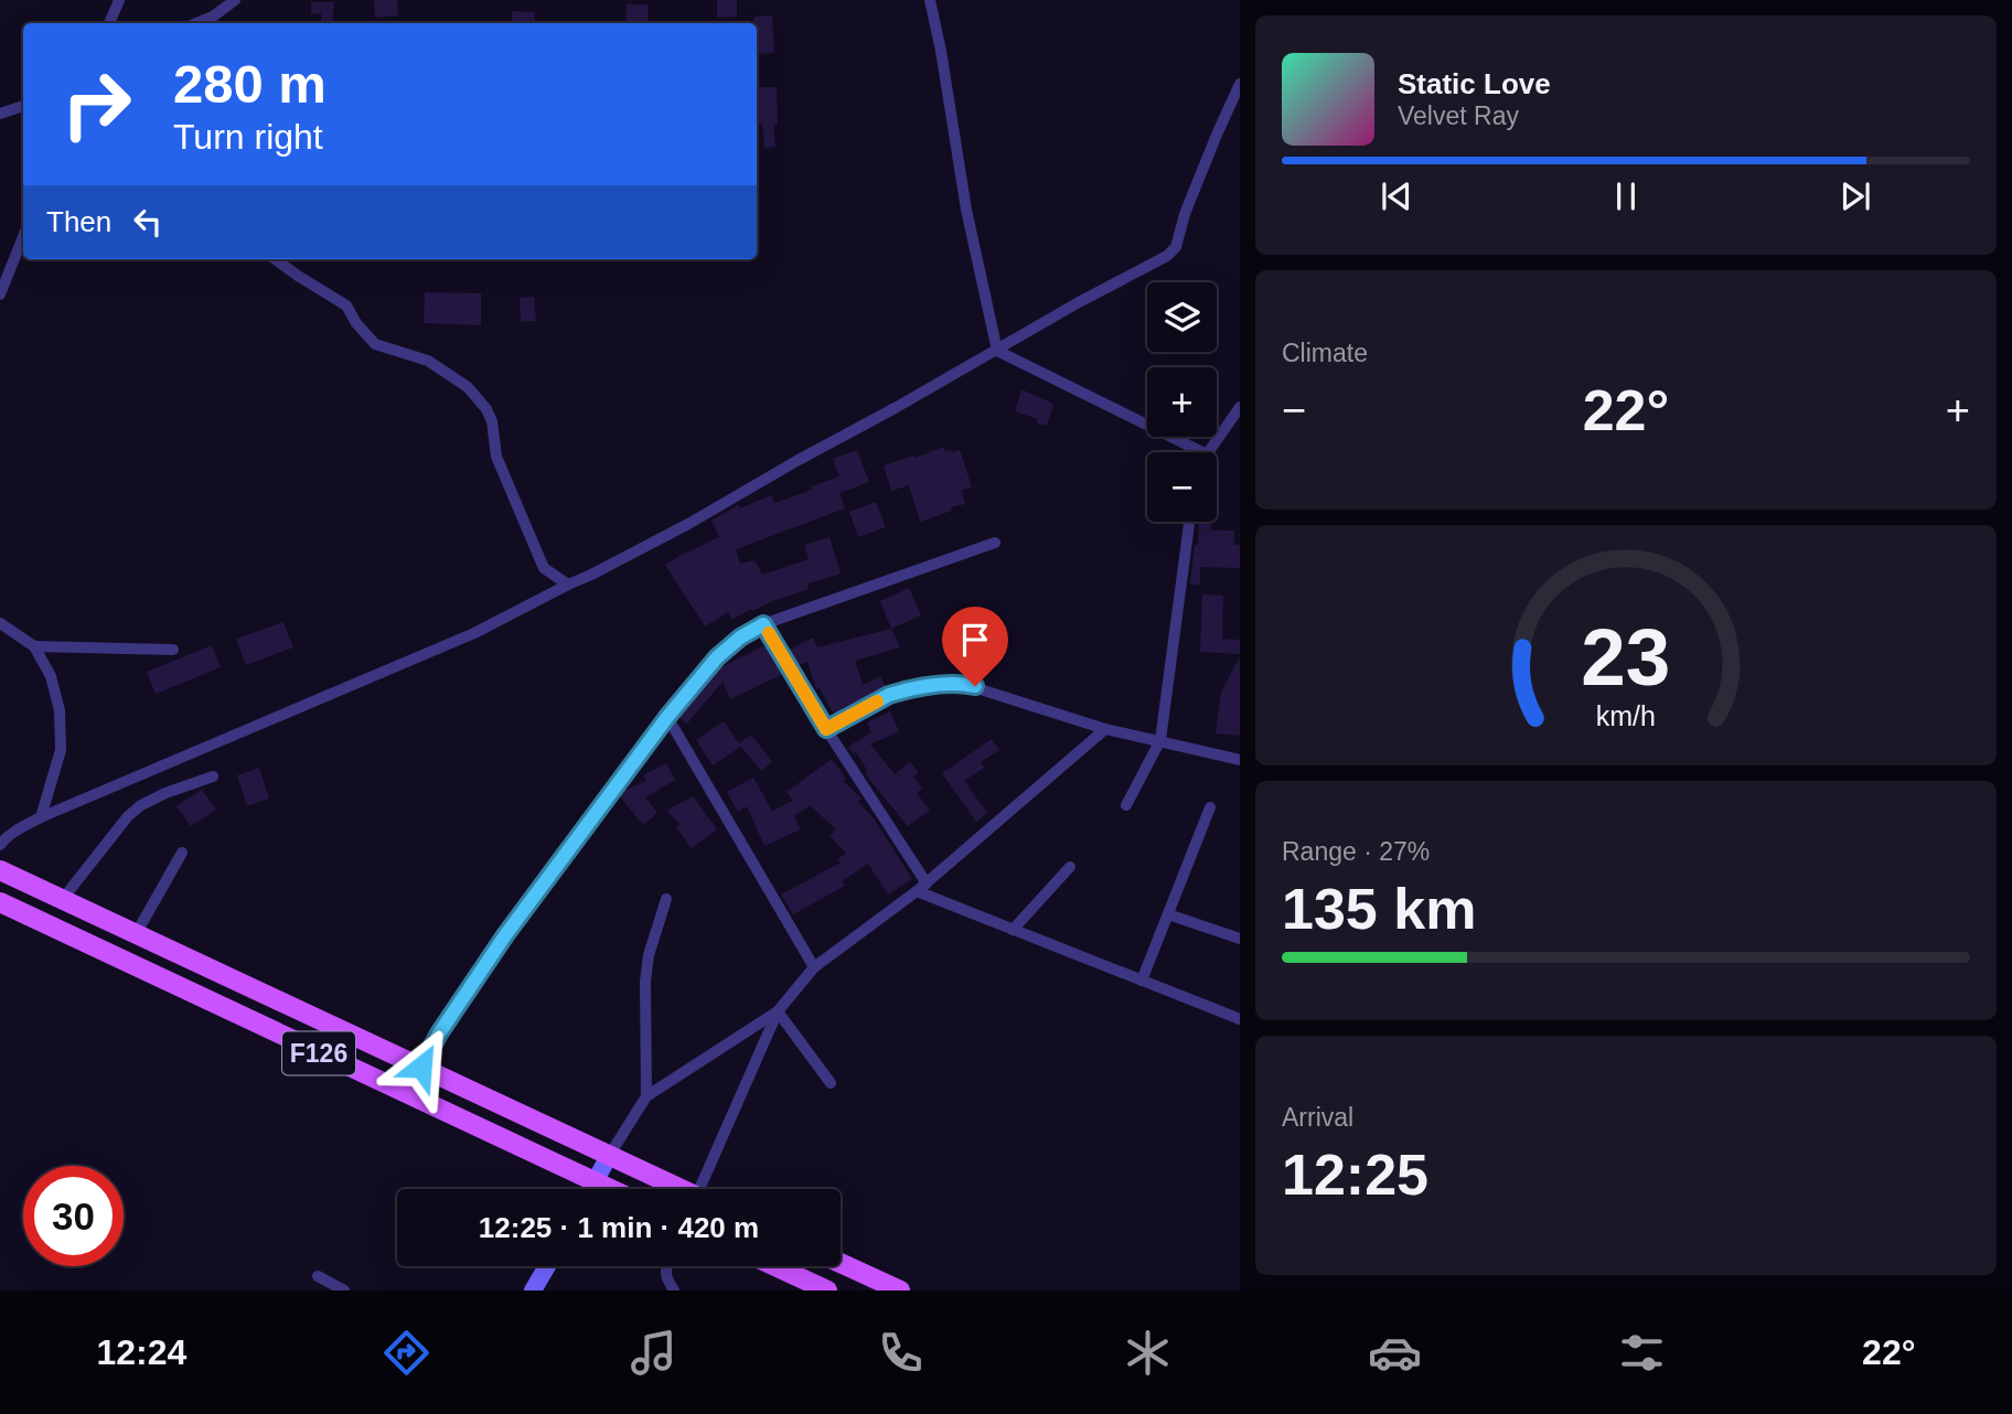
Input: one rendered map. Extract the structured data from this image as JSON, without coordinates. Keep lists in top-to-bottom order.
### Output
{
  "streets": {
    "main road": ["F126"]
  },
  "page": {
    "turn": ["280 m", "Turn right"],
    "song": ["Static Love", "Velvet Ray"],
    "then": "Then",
    "tile": [
      "Climate",
      ["Range · 27%", "135 km"],
      ["Arrival", "12:25"]
    ],
    "map_buttons": ["+", "−"],
    "heat": ["−", "22°", "+"],
    "limit": "30",
    "trip": "12:25 · 1 min · 420 m",
    "tabs": ["12:24", "22°"],
    "gauge": ["23", "km/h"]
  }
}
